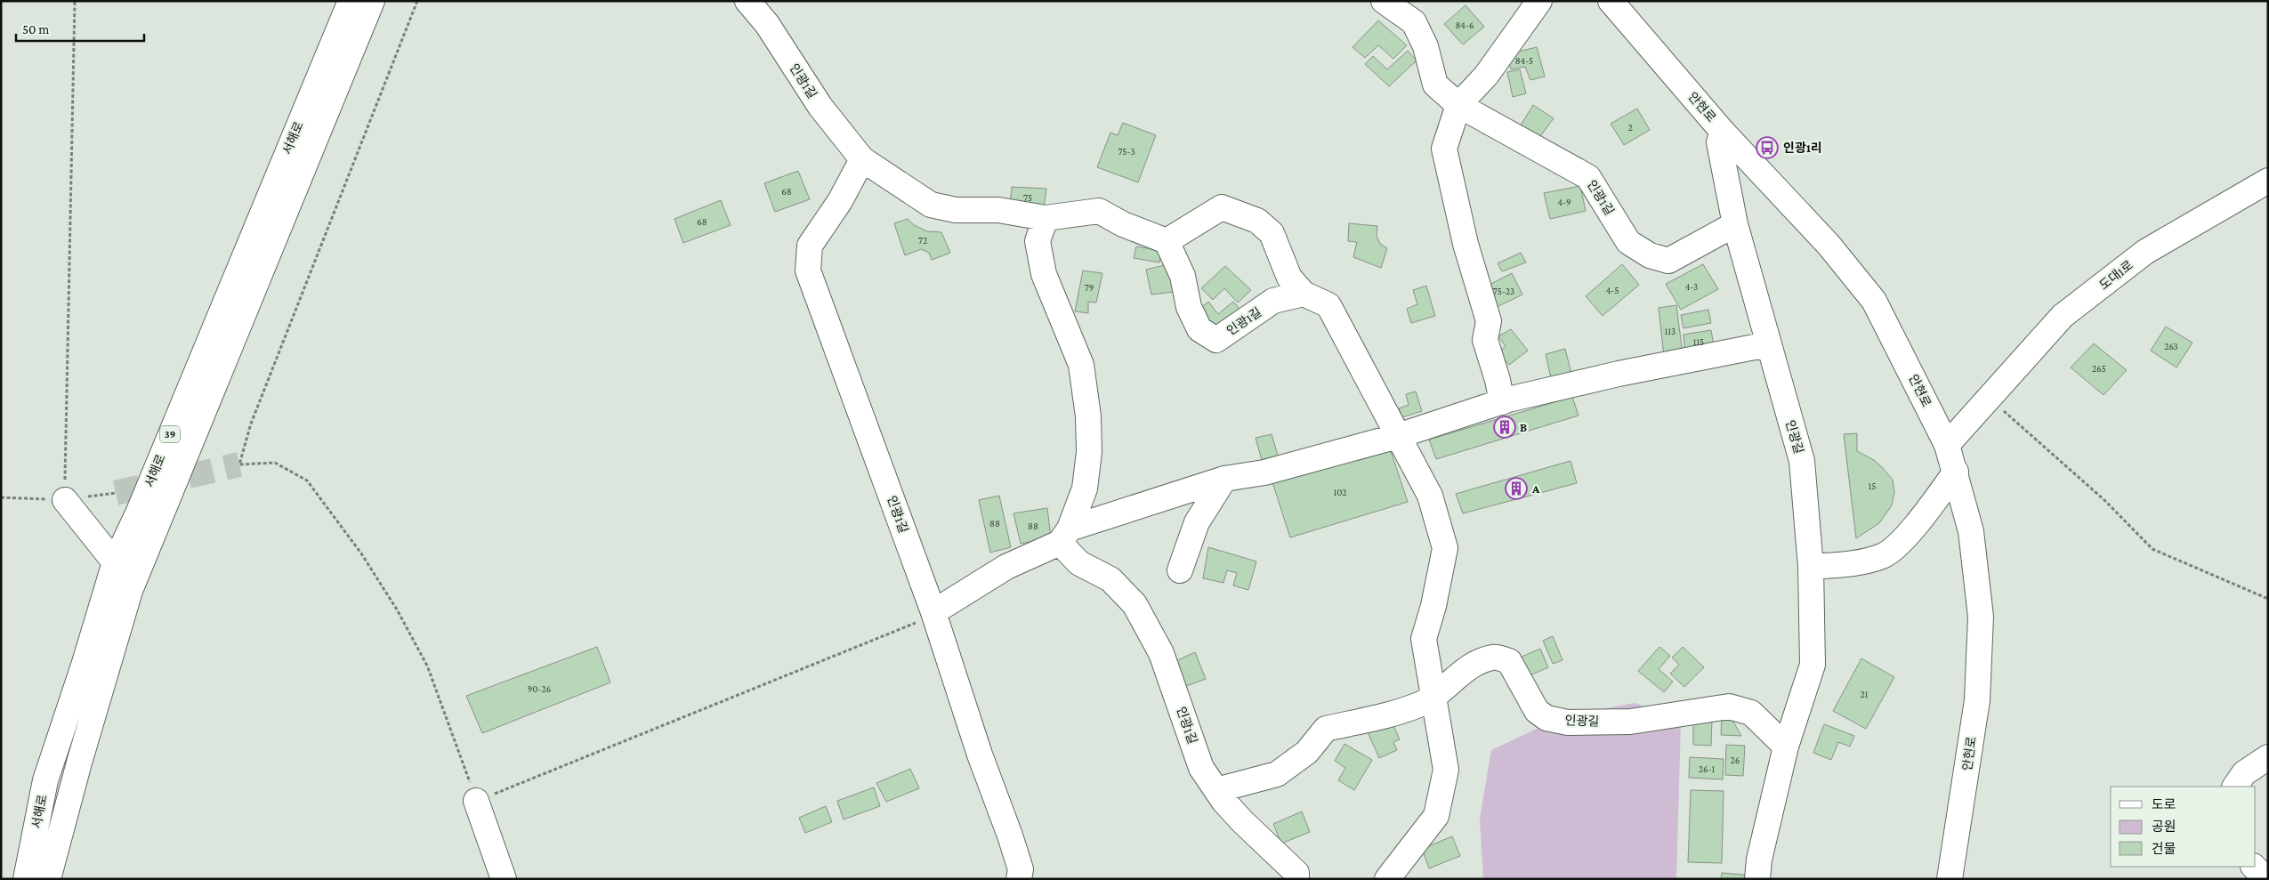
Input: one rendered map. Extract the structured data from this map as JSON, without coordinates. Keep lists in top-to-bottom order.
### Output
{
  "streets": {
    "main road": [
      "인광1길",
      "안현로",
      "서해로",
      "도대1로",
      "39",
      "인광길"
    ]
  },
  "crossings": [
    ["인광1길", "인광길"],
    ["안현로", "도대1로"],
    ["안현로", "인광길"]
  ],
  "places": {
    "bus stop": ["인광1리"],
    "building": ["B", "A"]
  },
  "house_numbers": [
    "84-6",
    "84-5",
    "2",
    "75-3",
    "68",
    "75",
    "4-9",
    "68",
    "72",
    "4-3",
    "79",
    "4-5",
    "75-23",
    "113",
    "115",
    "263",
    "265",
    "15",
    "102",
    "88",
    "88",
    "90-26",
    "21",
    "26",
    "26-1"
  ],
  "legend": ["도로", "공원", "건물"],
  "scale_bar": "50 m"
}
